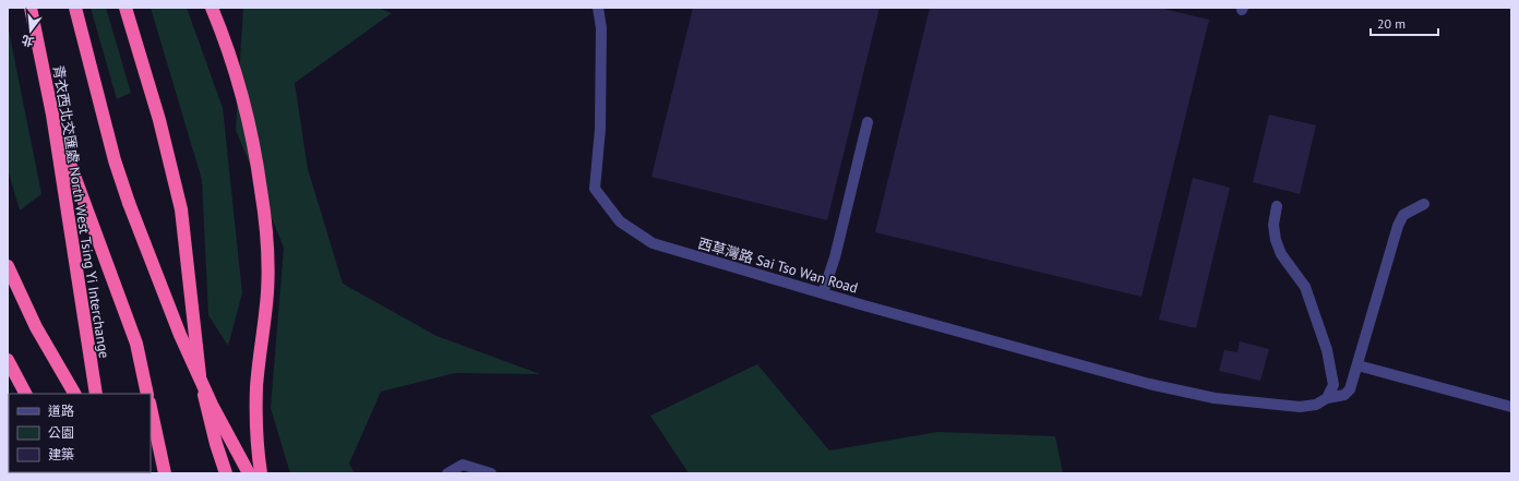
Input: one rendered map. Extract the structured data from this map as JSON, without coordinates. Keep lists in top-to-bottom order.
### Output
{
  "streets": {
    "highway": ["青衣西北交匯處 North West Tsing Yi Interchange"],
    "street": ["西草灣路 Sai Tso Wan Road"]
  },
  "legend": ["道路", "公園", "建築"],
  "scale_bar": "20 m",
  "north": "bottom"
}
